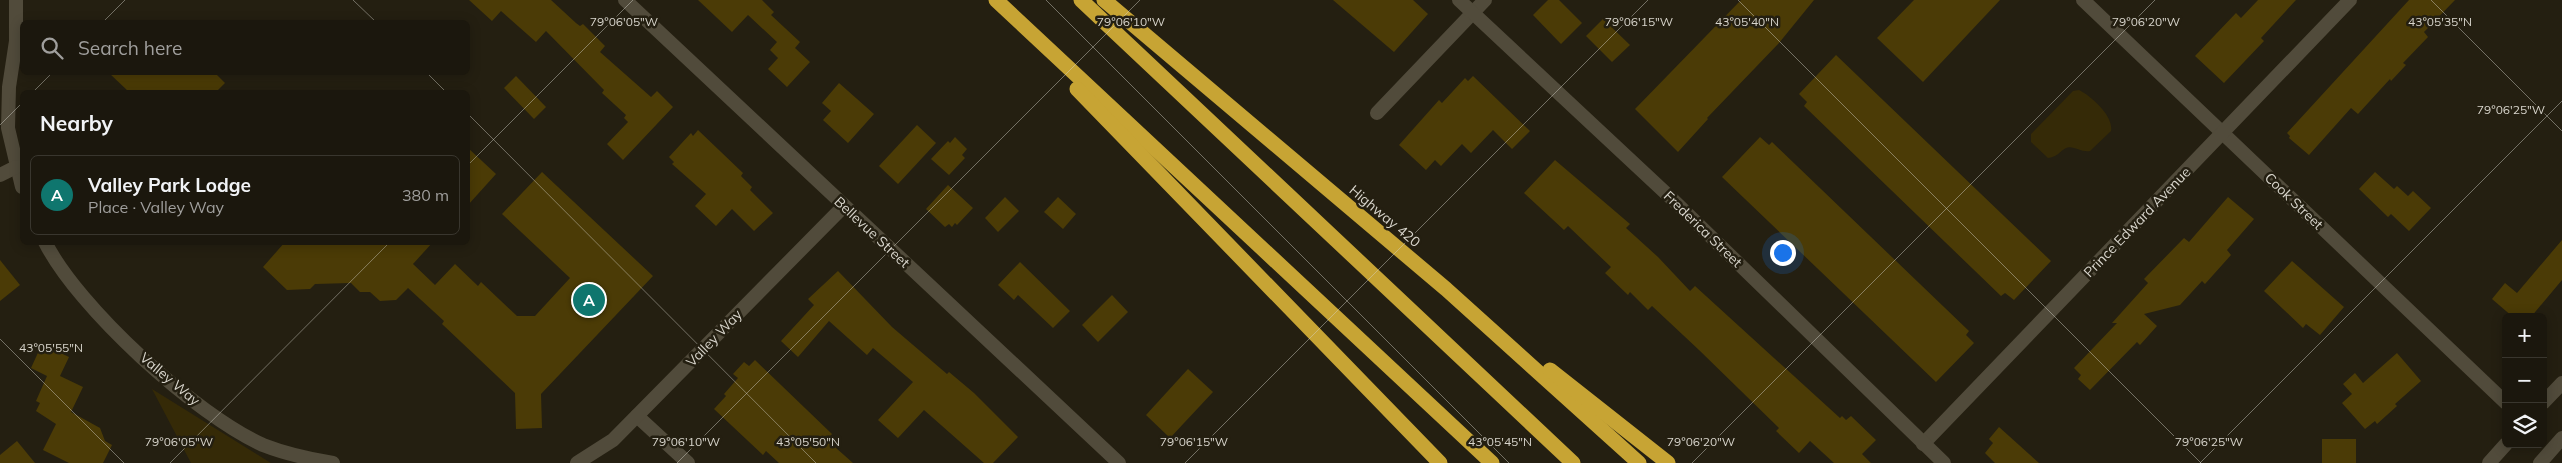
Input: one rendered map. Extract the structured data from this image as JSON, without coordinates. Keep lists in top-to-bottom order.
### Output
{
  "streets": {
    "highway": ["Highway 420"],
    "street": [
      "Cook Street",
      "Prince Edward Avenue",
      "Frederica Street",
      "Bellevue Street",
      "Valley Way"
    ]
  },
  "crossings": [
    ["Cook Street", "Prince Edward Avenue"],
    ["Prince Edward Avenue", "Frederica Street"],
    ["Bellevue Street", "Valley Way"]
  ],
  "page": {
    "search": "Search here",
    "heading": "Nearby",
    "list": [
      {
        "mark": "A",
        "name": "Valley Park Lodge",
        "note": "Place · Valley Way",
        "value": "380 m"
      }
    ],
    "pins": "A",
    "map_buttons": ["+", "−"]
  },
  "coordinates": [
    "79°06'05\"W",
    "79°06'10\"W",
    "79°06'15\"W",
    "43°05'40\"N",
    "79°06'20\"W",
    "43°05'35\"N",
    "79°06'25\"W",
    "43°05'55\"N",
    "43°05'50\"N",
    "43°05'45\"N"
  ]
}
